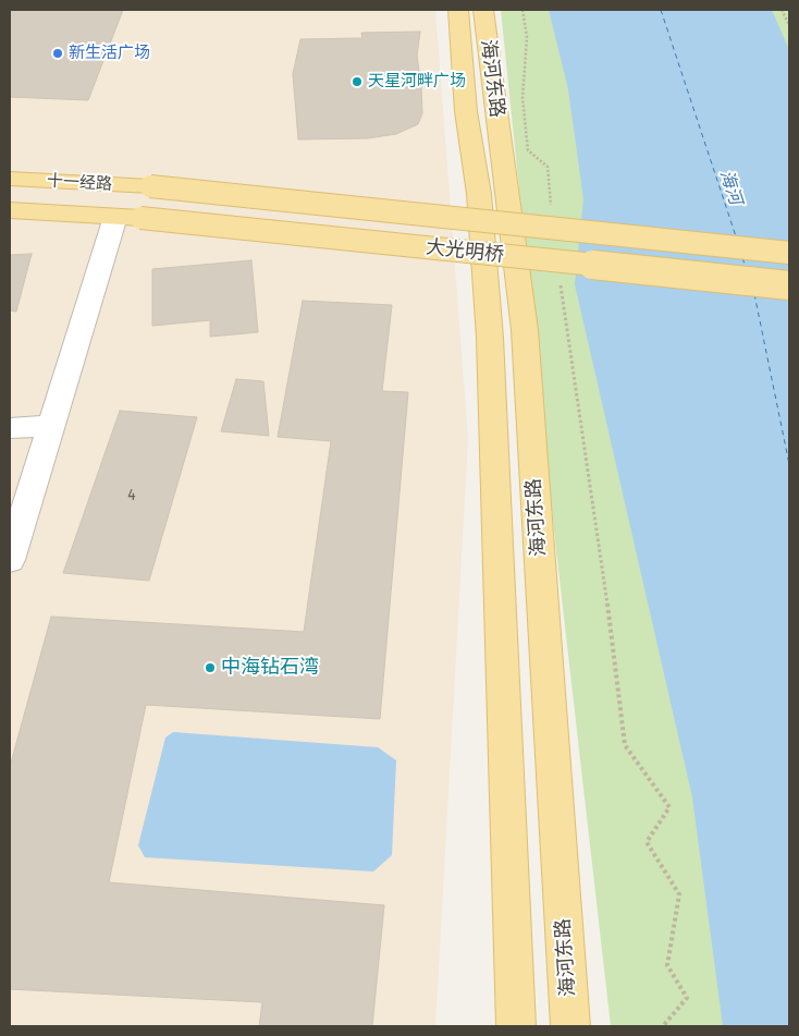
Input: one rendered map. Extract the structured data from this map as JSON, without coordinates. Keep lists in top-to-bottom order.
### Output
{
  "streets": {
    "main road": ["海河东路", "十一经路", "大光明桥"]
  },
  "crossings": [
    ["十一经路", "大光明桥"]
  ],
  "water": ["海河"],
  "places": ["新生活广场", "天星河畔广场", "中海钻石湾"],
  "house_numbers": ["4"]
}
